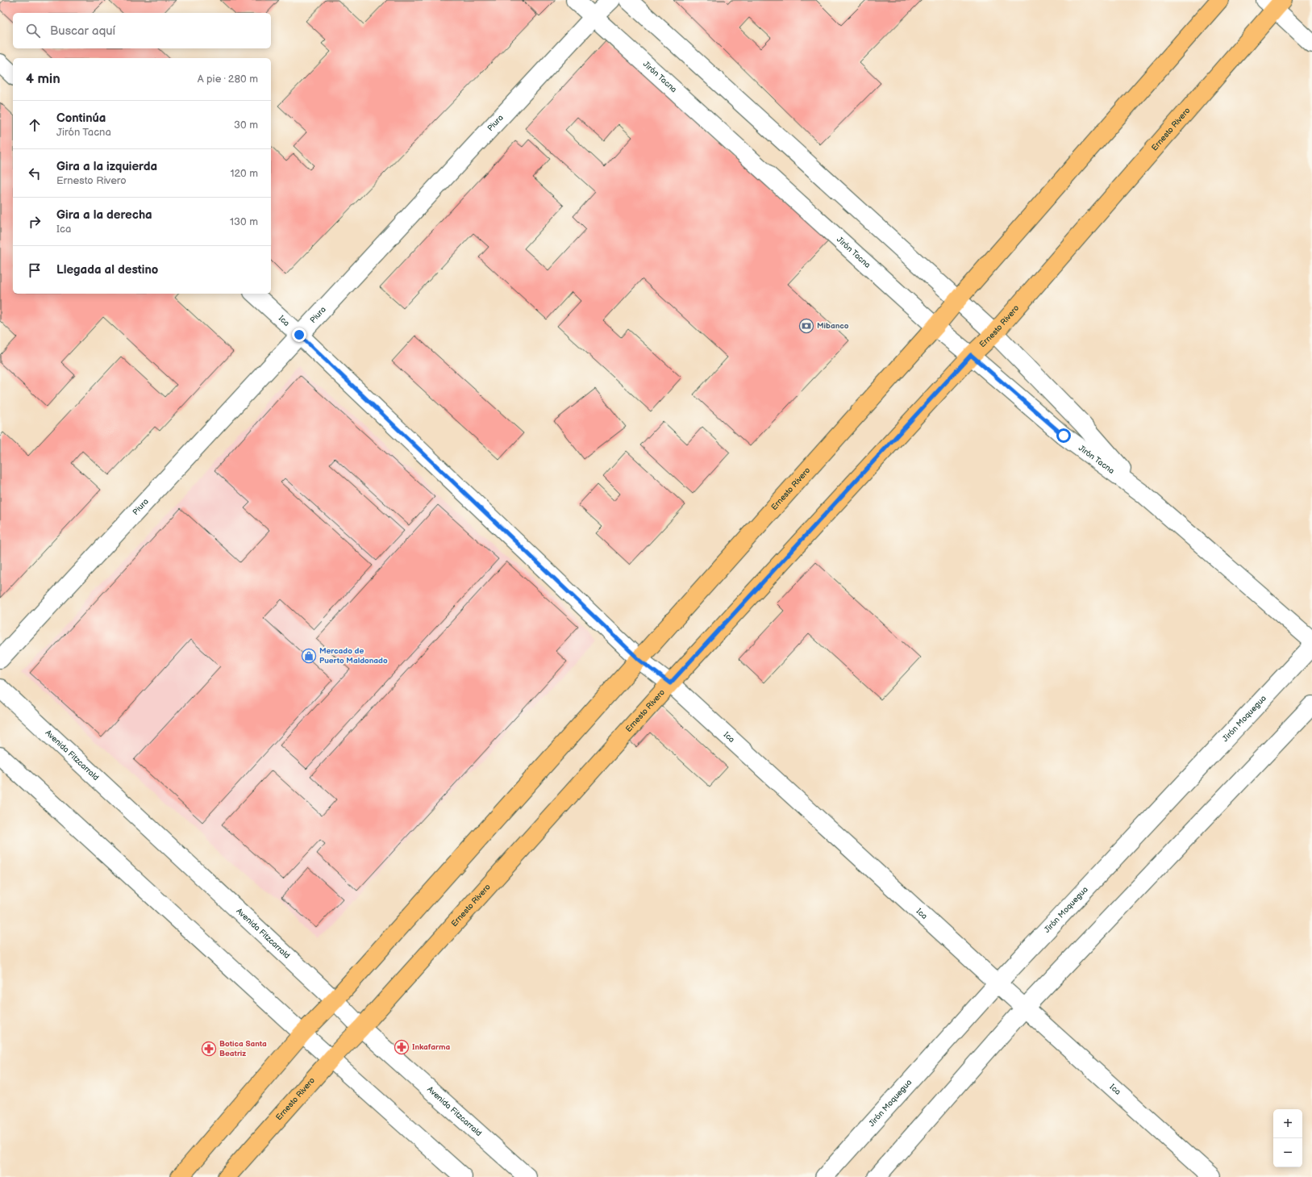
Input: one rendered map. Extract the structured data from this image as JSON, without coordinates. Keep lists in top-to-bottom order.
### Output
{
  "streets": {
    "main road": ["Ernesto Rivero"],
    "street": [
      "Jirón Tacna",
      "Piura",
      "Ica",
      "Jirón Moquegua",
      "Avenida Fitzcarrald"
    ]
  },
  "crossings": [
    ["Jirón Tacna", "Piura"],
    ["Jirón Tacna", "Ernesto Rivero"],
    ["Piura", "Ica"],
    ["Ernesto Rivero", "Ica"],
    ["Ernesto Rivero", "Avenida Fitzcarrald"],
    ["Ica", "Jirón Moquegua"]
  ],
  "places": {
    "bank": ["Mibanco"],
    "shop": ["Mercado de Puerto Maldonado"],
    "pharmacy": ["Inkafarma", "Botica Santa Beatriz"]
  },
  "page": {
    "search": "Buscar aquí",
    "heading": ["4 min", "A pie · 280 m"],
    "list": [
      ["Continúa", "Jirón Tacna", "30 m"],
      ["Gira a la izquierda", "Ernesto Rivero", "120 m"],
      ["Gira a la derecha", "Ica", "130 m"],
      "Llegada al destino"
    ],
    "map_buttons": ["+", "−"]
  }
}
